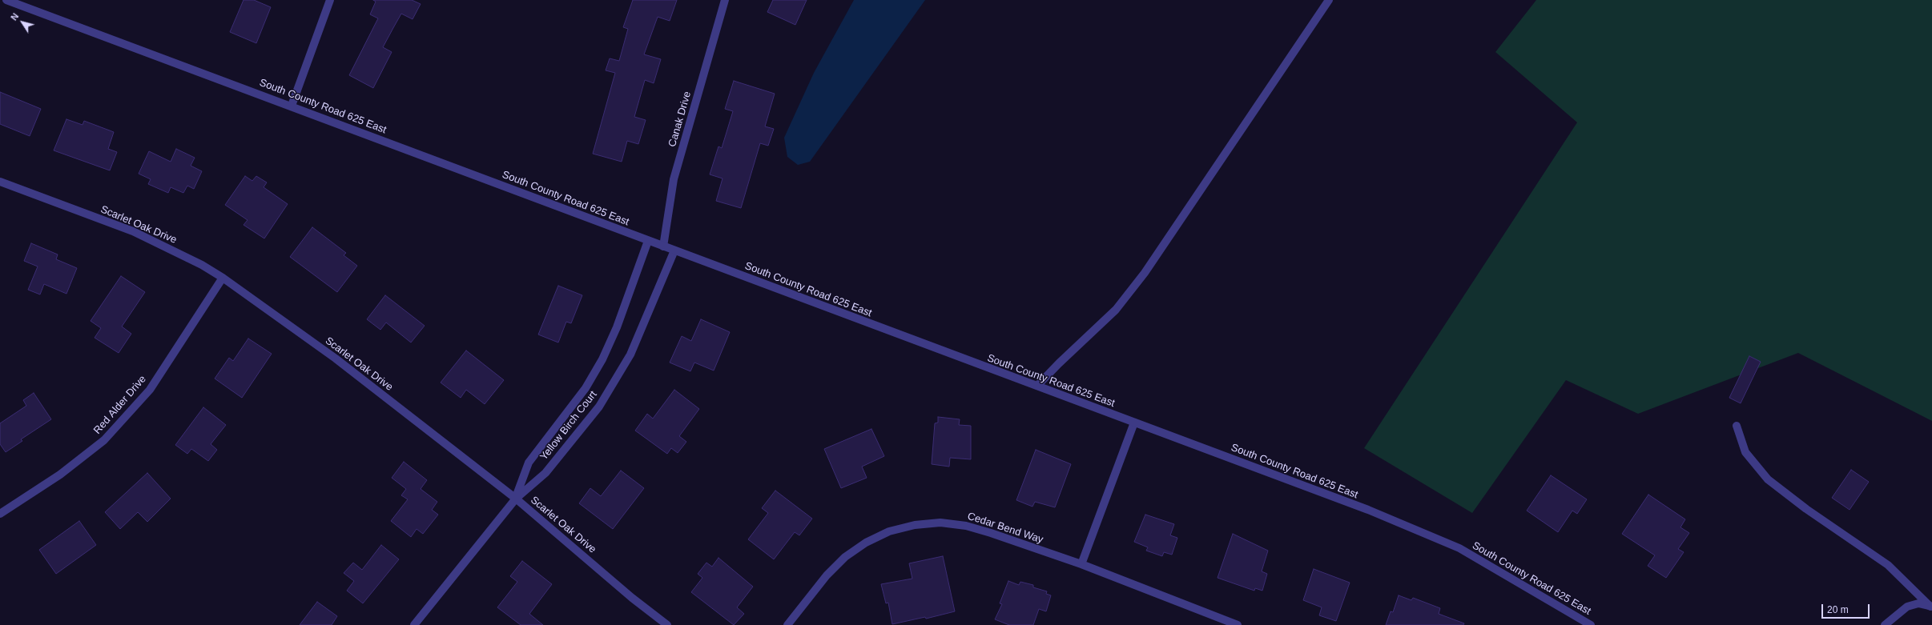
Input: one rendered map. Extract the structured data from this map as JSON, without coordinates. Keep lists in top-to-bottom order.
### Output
{
  "streets": {
    "street": [
      "South County Road 625 East",
      "Canak Drive",
      "Scarlet Oak Drive",
      "Red Alder Drive",
      "Yellow Birch Court",
      "Cedar Bend Way"
    ]
  },
  "crossings": [
    ["South County Road 625 East", "Canak Drive"],
    ["South County Road 625 East", "Yellow Birch Court"],
    ["Scarlet Oak Drive", "Red Alder Drive"],
    ["Scarlet Oak Drive", "Yellow Birch Court"]
  ],
  "scale_bar": "20 m",
  "north": "top left"
}
